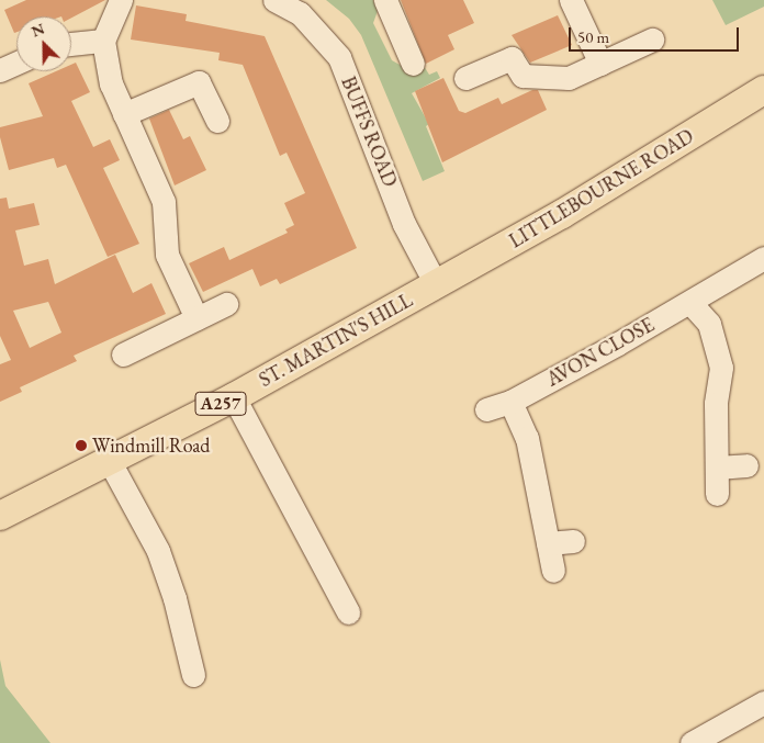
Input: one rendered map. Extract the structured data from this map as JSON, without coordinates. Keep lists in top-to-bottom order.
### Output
{
  "streets": {
    "main road": ["LITTLEBOURNE ROAD", "ST. MARTIN'S HILL", "A257"],
    "street": ["BUFFS ROAD", "AVON CLOSE"]
  },
  "crossings": [
    ["BUFFS ROAD", "LITTLEBOURNE ROAD"],
    ["BUFFS ROAD", "ST. MARTIN'S HILL"],
    ["LITTLEBOURNE ROAD", "ST. MARTIN'S HILL"]
  ],
  "places": ["Windmill Road"],
  "scale_bar": "50 m",
  "north": "top left"
}
